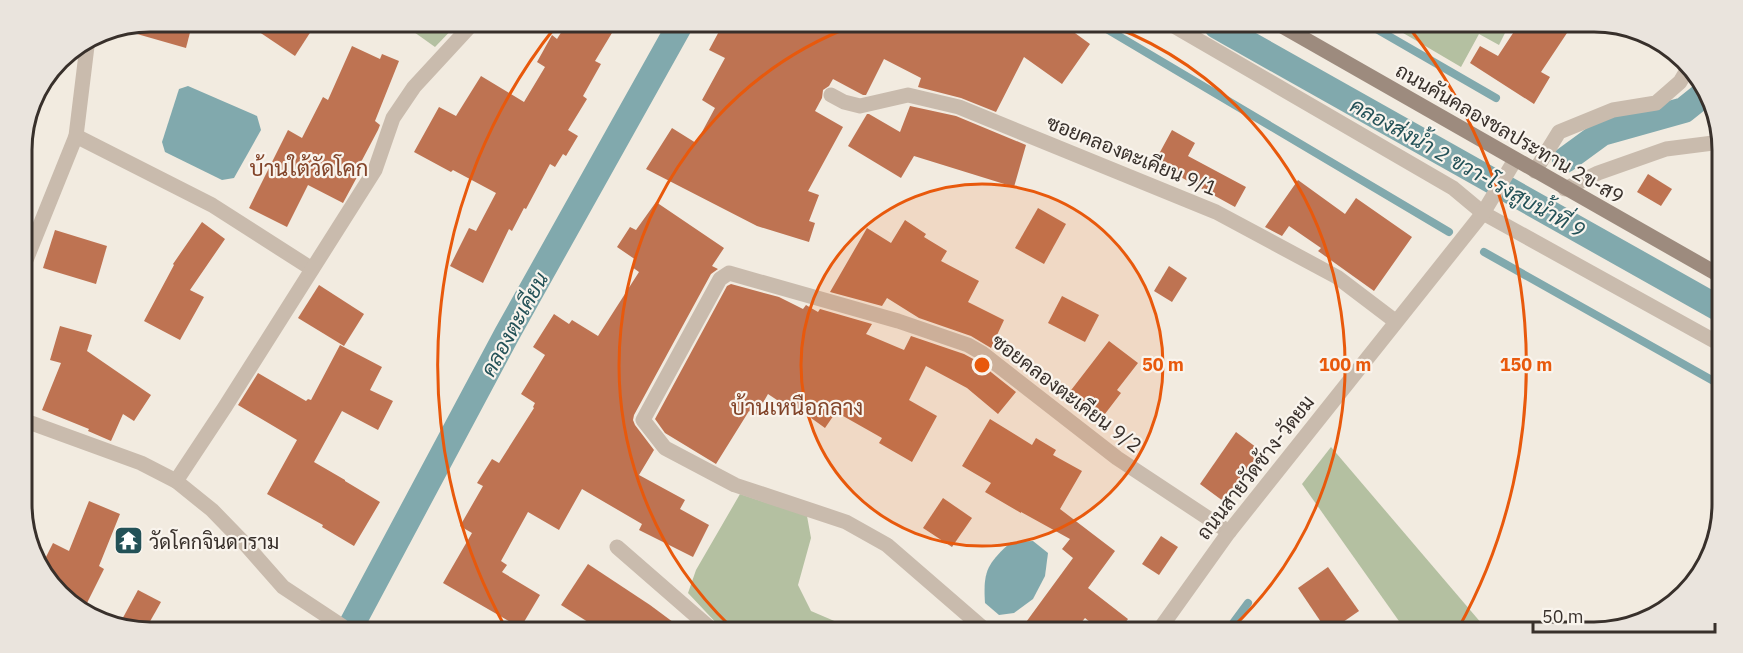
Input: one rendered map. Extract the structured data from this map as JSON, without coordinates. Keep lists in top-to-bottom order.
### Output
{
  "streets": {
    "street": [
      "ถนนคันคลองชลประทาน 2ข-ส9",
      "ซอยคลองตะเคียน 9/1",
      "ซอยคลองตะเคียน 9/2",
      "ถนนสายวัดช้าง-วัดยม"
    ]
  },
  "crossings": [
    ["ถนนคันคลองชลประทาน 2ข-ส9", "ถนนสายวัดช้าง-วัดยม"],
    ["ซอยคลองตะเคียน 9/1", "ถนนสายวัดช้าง-วัดยม"],
    ["ซอยคลองตะเคียน 9/2", "ถนนสายวัดช้าง-วัดยม"]
  ],
  "districts": ["บ้านใต้วัดโคก", "บ้านเหนือกลาง"],
  "water": ["คลองส่งน้ำ 2 ขวา-โรงสูบน้ำที่ 9", "คลองตะเคียน"],
  "places": {
    "temple": ["วัดโคกจินดาราม"]
  },
  "scale_bar": "50 m",
  "rings": ["50 m", "100 m", "150 m"]
}
